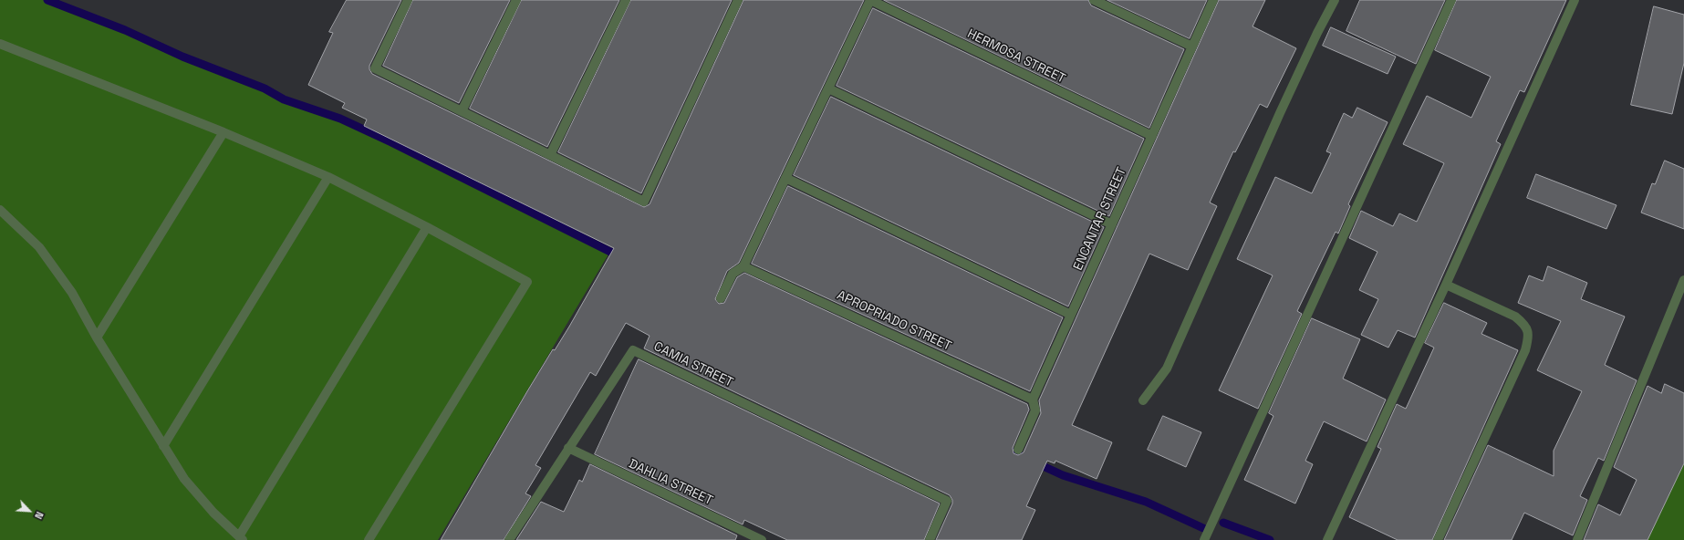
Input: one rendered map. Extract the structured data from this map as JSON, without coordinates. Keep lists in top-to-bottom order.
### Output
{
  "streets": {
    "street": [
      "HERMOSA STREET",
      "ENCANTAR STREET",
      "APROPRIADO STREET",
      "CAMIA STREET",
      "DAHLIA STREET"
    ]
  },
  "crossings": [
    ["HERMOSA STREET", "ENCANTAR STREET"],
    ["ENCANTAR STREET", "APROPRIADO STREET"],
    ["CAMIA STREET", "DAHLIA STREET"]
  ],
  "north": "bottom right"
}
